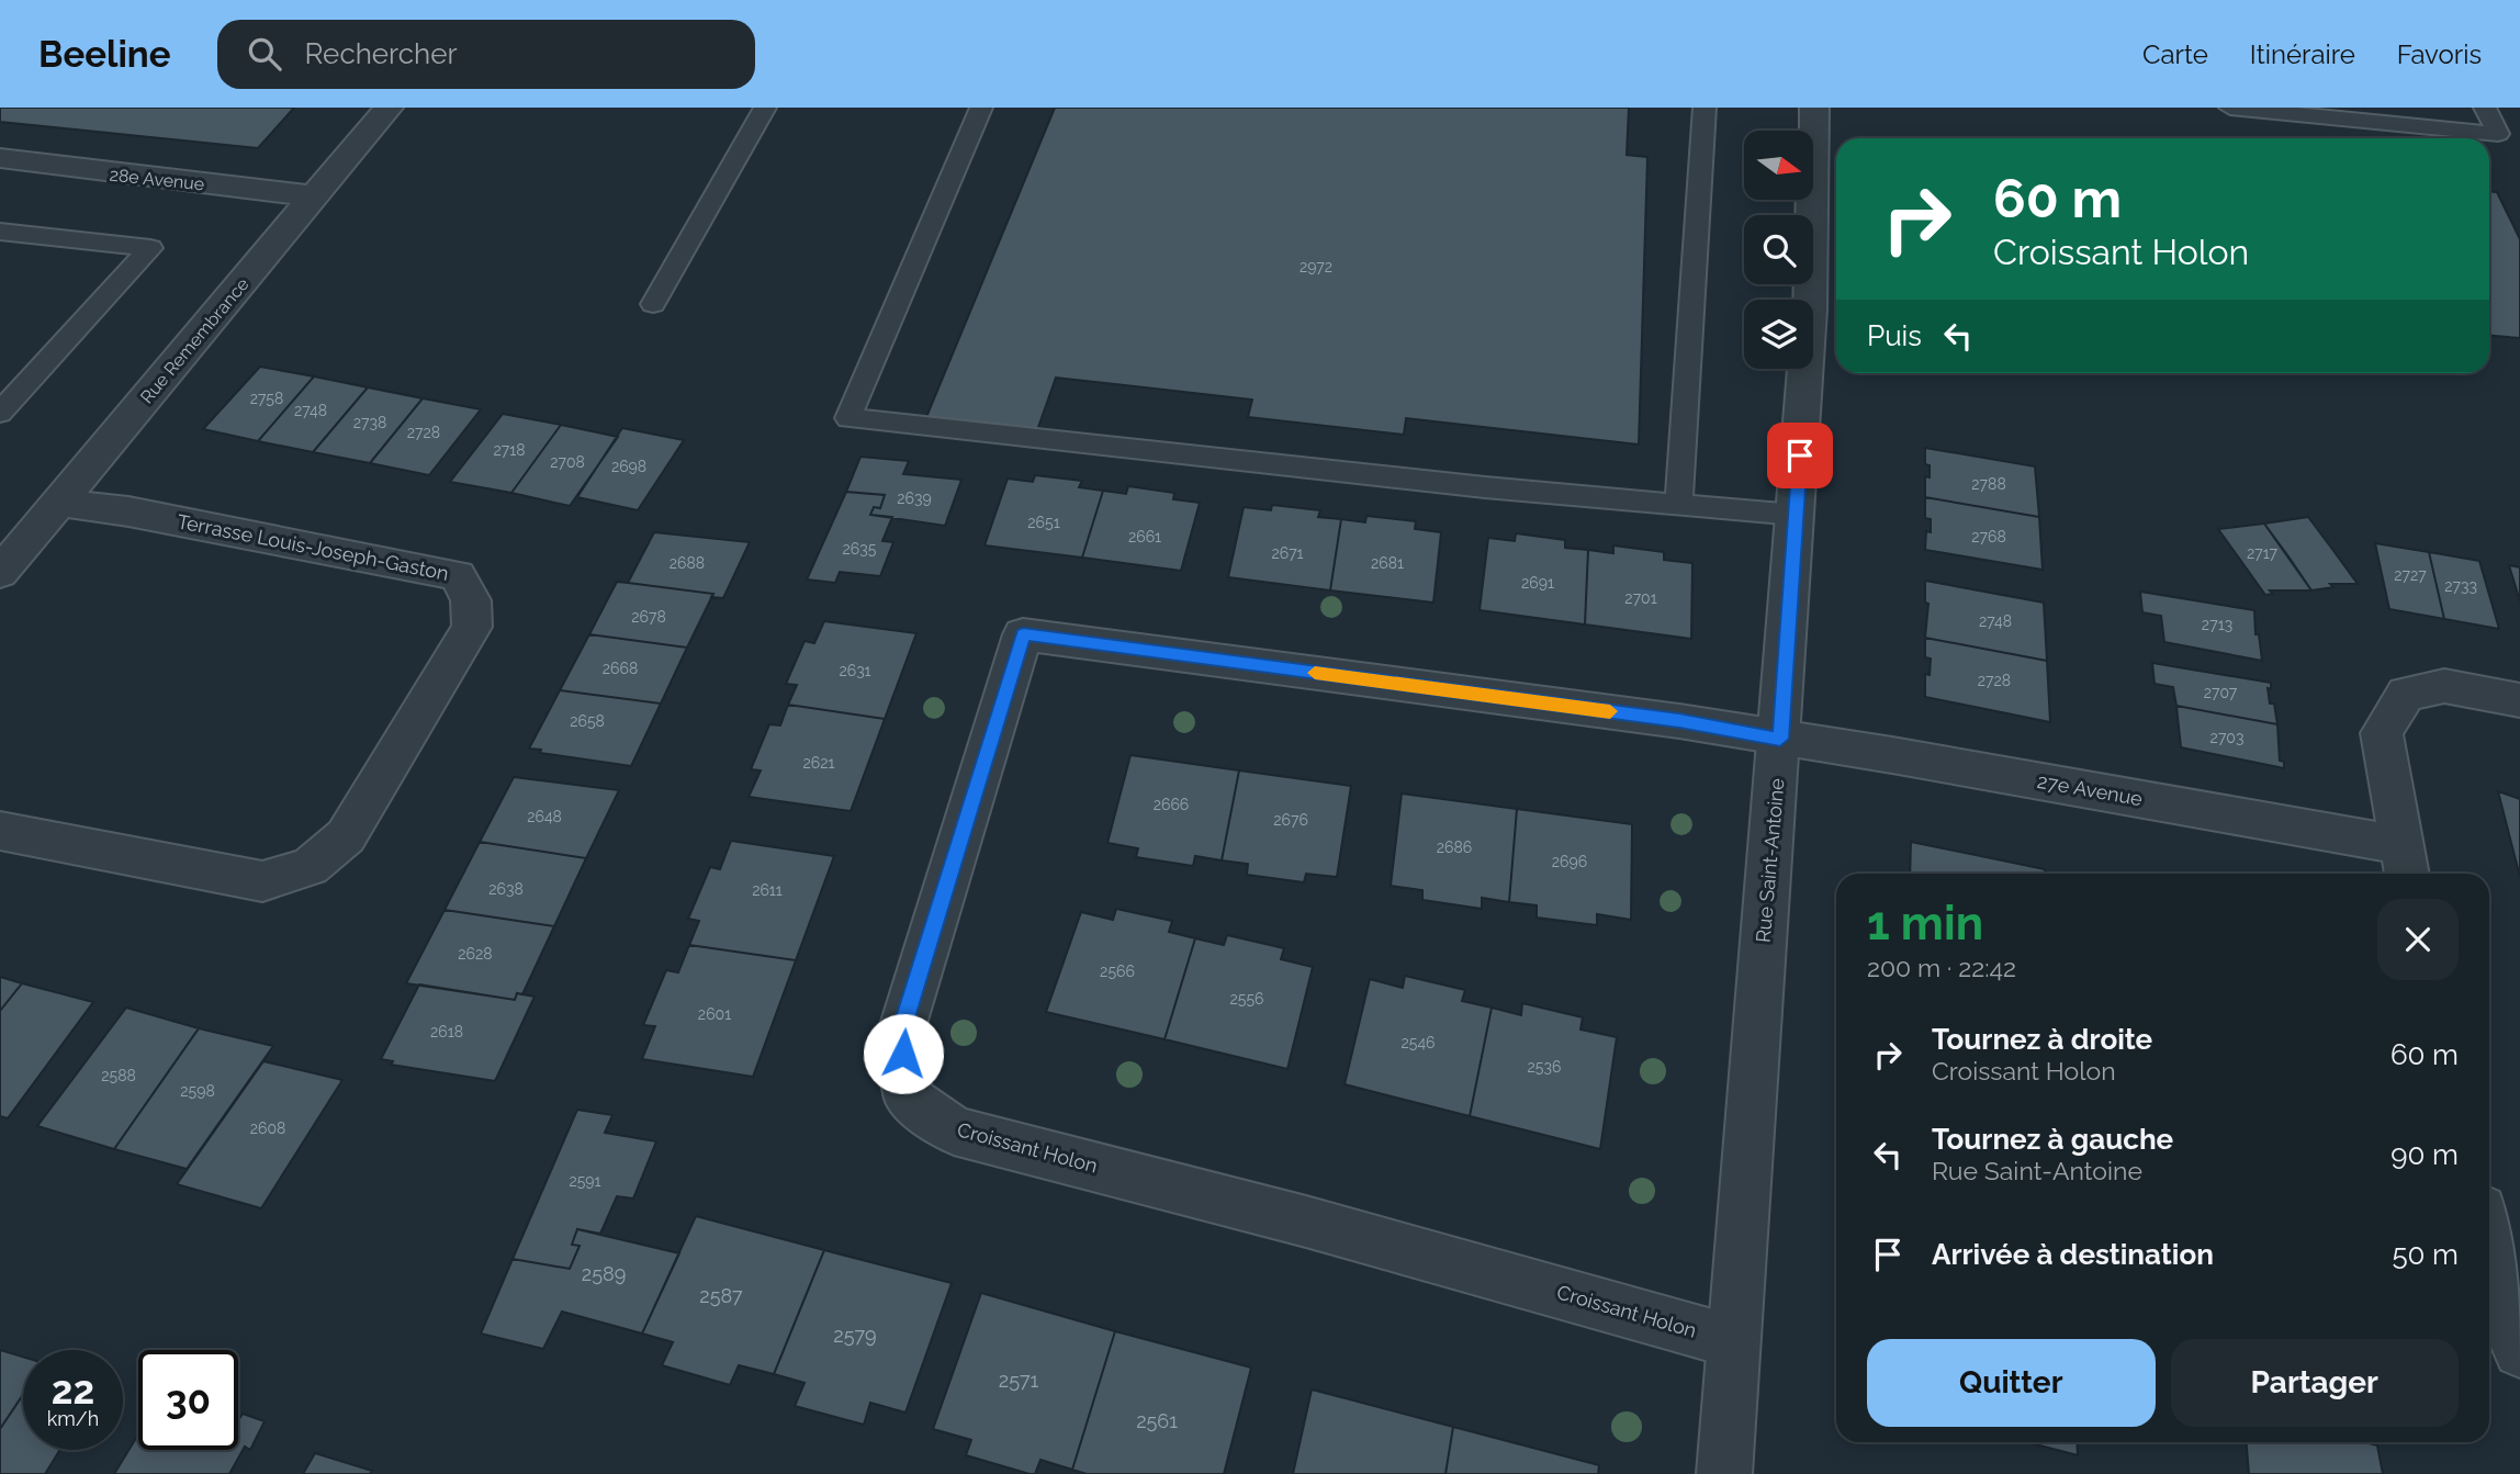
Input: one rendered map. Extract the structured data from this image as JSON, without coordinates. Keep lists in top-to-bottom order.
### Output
{
  "streets": {
    "street": [
      "28e Avenue",
      "Rue Remembrance",
      "Terrasse Louis-Joseph-Gaston",
      "27e Avenue",
      "Rue Saint-Antoine",
      "Croissant Holon"
    ]
  },
  "crossings": [
    ["28e Avenue", "Rue Remembrance"],
    ["Rue Remembrance", "Terrasse Louis-Joseph-Gaston"],
    ["27e Avenue", "Rue Saint-Antoine"],
    ["27e Avenue", "Croissant Holon"],
    ["Rue Saint-Antoine", "Croissant Holon"]
  ],
  "house_numbers": [
    "2972",
    "2758",
    "2748",
    "2738",
    "2728",
    "2718",
    "2708",
    "2698",
    "2788",
    "2639",
    "2651",
    "2661",
    "2768",
    "2635",
    "2671",
    "2717",
    "2688",
    "2681",
    "2727",
    "2691",
    "2733",
    "2701",
    "2678",
    "2748",
    "2713",
    "2668",
    "2631",
    "2728",
    "2707",
    "2658",
    "2703",
    "2621",
    "2666",
    "2648",
    "2676",
    "2686",
    "2696",
    "2638",
    "2611",
    "2628",
    "2566",
    "2556",
    "2601",
    "2618",
    "2546",
    "2536",
    "2588",
    "2598",
    "2608",
    "2591",
    "2589",
    "2587",
    "2579",
    "2571",
    "2561"
  ],
  "north": "right",
  "page": {
    "header": "Beeline",
    "search": "Rechercher",
    "nav": ["Carte", "Itinéraire", "Favoris"],
    "turn": ["60 m", "Croissant Holon"],
    "then": "Puis",
    "heading": ["1 min", "200 m · 22:42"],
    "list": [
      {
        "name": "Tournez à droite",
        "note": "Croissant Holon",
        "value": "60 m"
      },
      {
        "name": "Tournez à gauche",
        "note": "Rue Saint-Antoine",
        "value": "90 m"
      },
      {
        "name": "Arrivée à destination",
        "value": "50 m"
      }
    ],
    "buttons": ["Quitter", "Partager"],
    "speed": "22 km/h",
    "limit": "30"
  }
}
